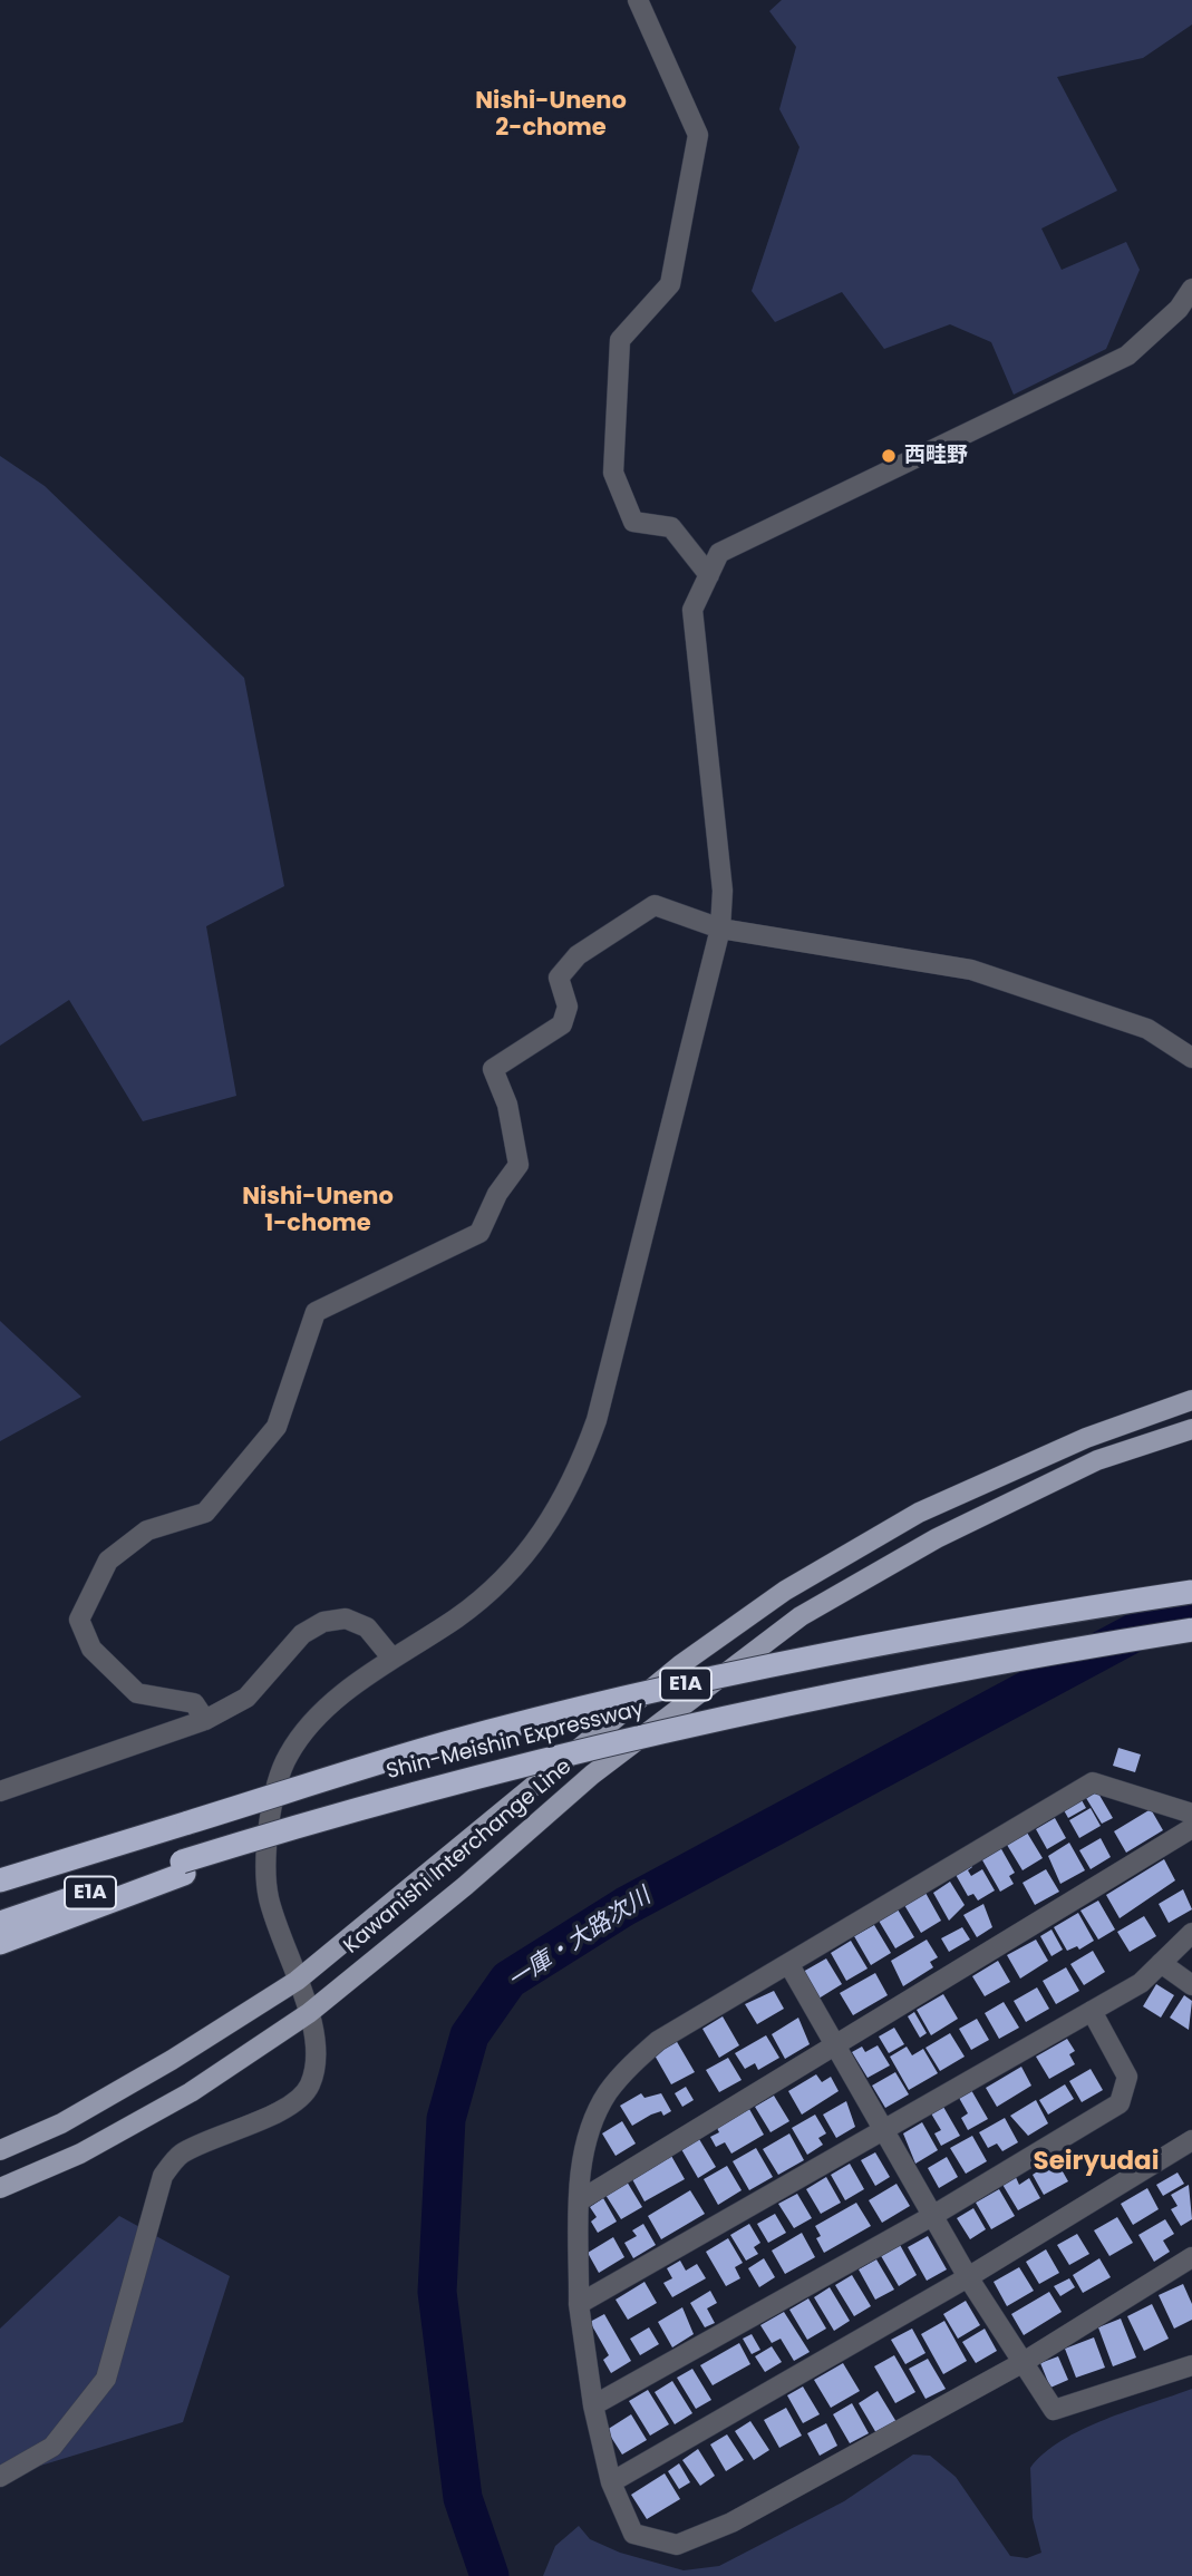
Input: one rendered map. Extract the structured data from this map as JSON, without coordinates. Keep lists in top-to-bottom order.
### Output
{
  "streets": {
    "highway": ["E1A", "Shin-Meishin Expressway"],
    "main road": ["Kawanishi Interchange Line"]
  },
  "crossings": [
    ["E1A", "Shin-Meishin Expressway"]
  ],
  "districts": ["Nishi-Uneno 2-chome", "Nishi-Uneno 1-chome", "Seiryudai"],
  "water": ["一庫・大路次川"],
  "places": ["西畦野"]
}
